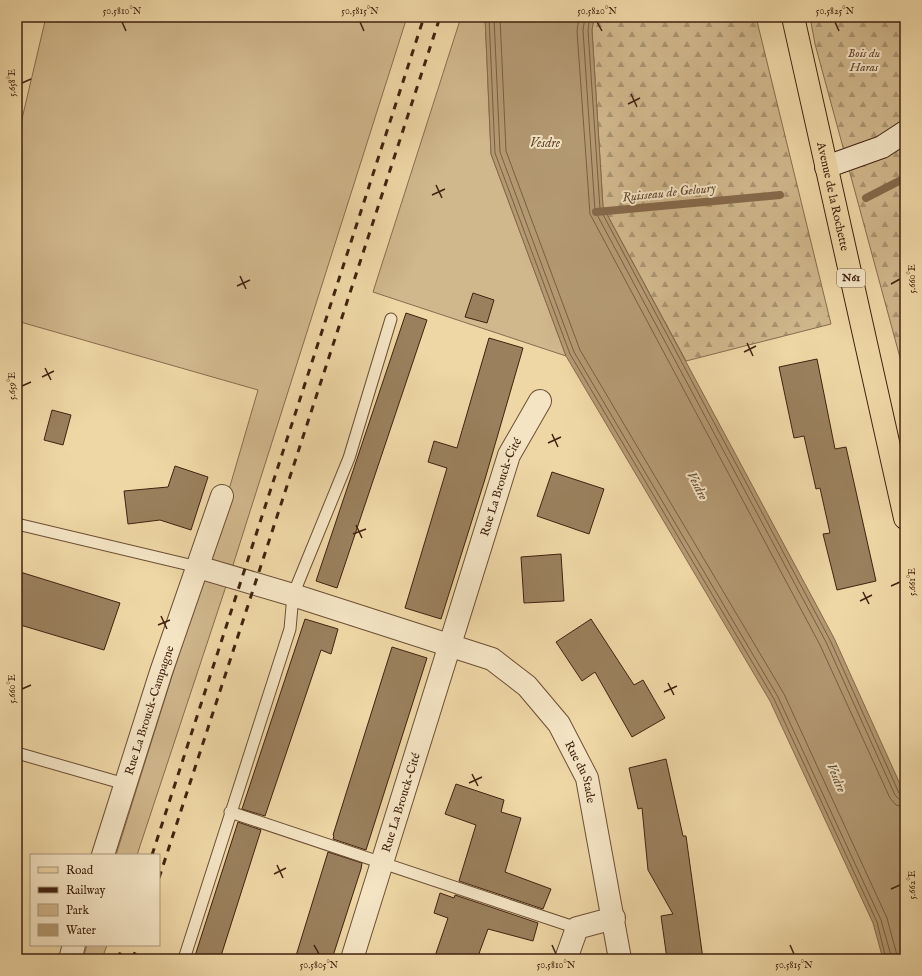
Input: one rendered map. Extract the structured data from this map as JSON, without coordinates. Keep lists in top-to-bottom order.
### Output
{
  "streets": {
    "main road": ["Avenue de la Rochette", "N61"],
    "street": ["Rue La Brouck-Cité", "Rue La Brouck-Campagne", "Rue du Stade"]
  },
  "crossings": [
    ["Rue La Brouck-Cité", "Rue du Stade"]
  ],
  "water": ["Vesdre", "Ruisseau de Geloury"],
  "parks": ["Bois du Haras"],
  "legend": [
    "Road",
    "Railway",
    "Park",
    "Water"
  ],
  "coordinates": [
    "50.5810°N",
    "50.5815°N",
    "50.5820°N",
    "50.5825°N",
    "5.658°E",
    "5.660°E",
    "5.659°E",
    "5.661°E",
    "5.662°E",
    "50.5805°N"
  ]
}
